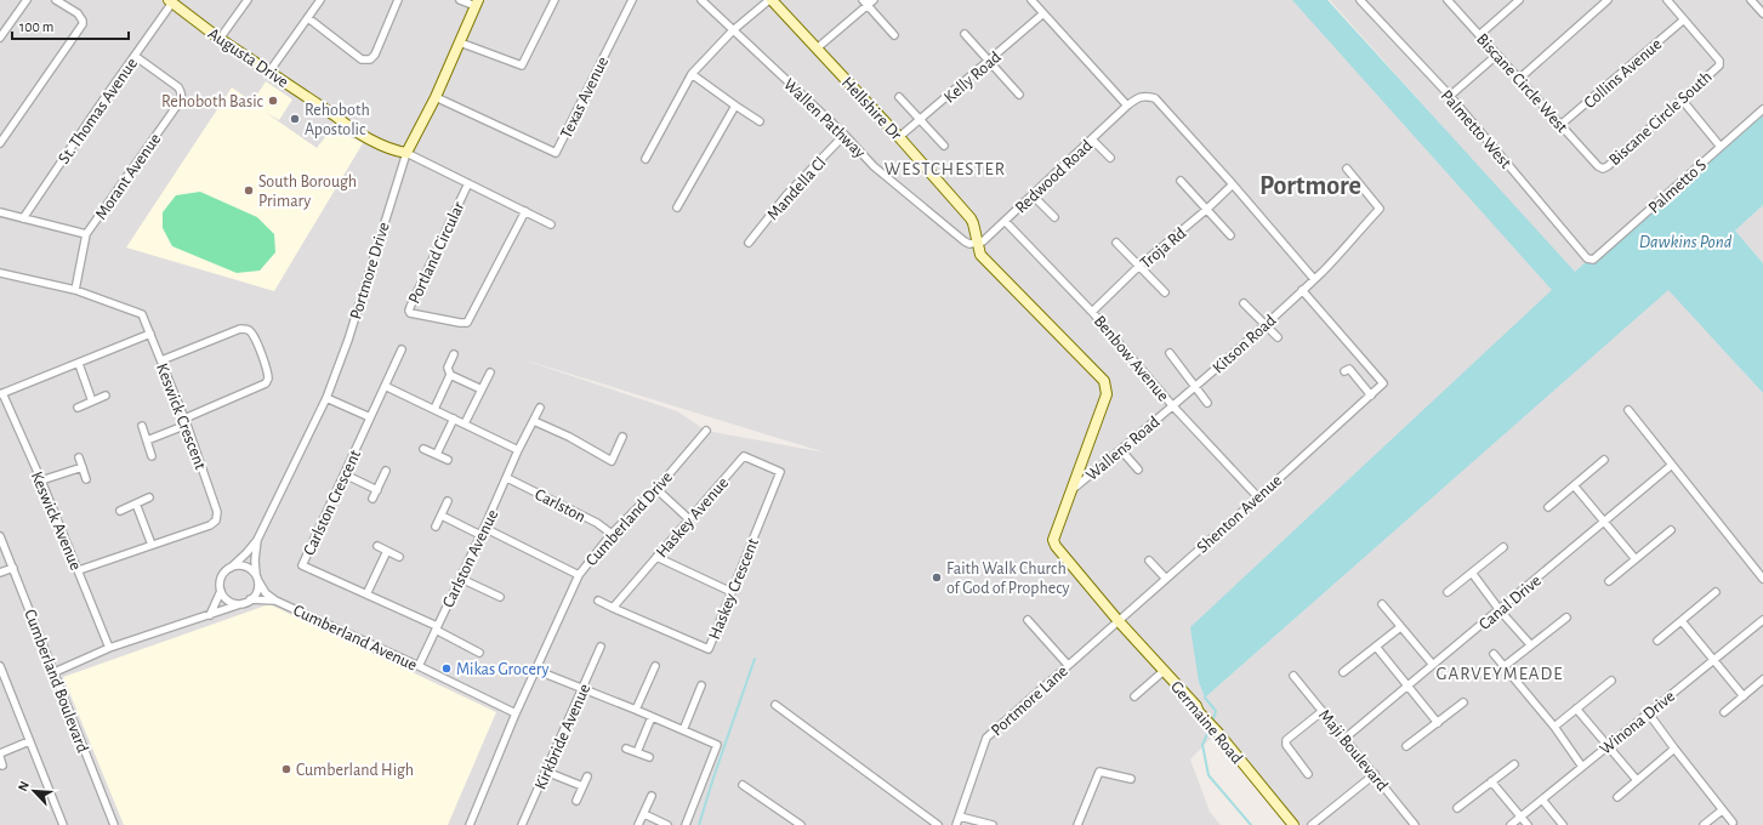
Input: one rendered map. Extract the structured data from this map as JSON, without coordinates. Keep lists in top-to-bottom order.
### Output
{
  "streets": {
    "street": [
      "Augusta Drive",
      "Collins Avenue",
      "Kelly Road",
      "Biscane Circle West",
      "Texas Avenue",
      "Hellshire Dr",
      "St. Thomas Avenue",
      "Wallen Pathway",
      "Biscane Circle South",
      "Palmetto West",
      "Morant Avenue",
      "Redwood Road",
      "Palmetto S",
      "Mandella Cl",
      "Troja Rd",
      "Portland Circular",
      "Portmore Drive",
      "Kitson Road",
      "Benbow Avenue",
      "Keswick Crescent",
      "Wallens Road",
      "Carlston Crescent",
      "Carlston",
      "Shenton Avenue",
      "Haskey Avenue",
      "Cumberland Drive",
      "Keswick Avenue",
      "Carlston Avenue",
      "Haskey Crescent",
      "Canal Drive",
      "Cumberland Avenue",
      "Cumberland Boulevard",
      "Portmore Lane",
      "Germaine Road",
      "Winona Drive",
      "Kirkbride Avenue",
      "Maji Boulevard"
    ]
  },
  "crossings": [
    ["Augusta Drive", "St. Thomas Avenue"],
    ["Augusta Drive", "Portmore Drive"],
    ["Collins Avenue", "Biscane Circle West"],
    ["Collins Avenue", "Biscane Circle South"],
    ["Kelly Road", "Hellshire Dr"],
    ["Biscane Circle West", "Biscane Circle South"],
    ["Texas Avenue", "Portmore Drive"],
    ["Hellshire Dr", "Wallen Pathway"],
    ["Hellshire Dr", "Redwood Road"],
    ["St. Thomas Avenue", "Morant Avenue"],
    ["Wallen Pathway", "Redwood Road"],
    ["Wallen Pathway", "Mandella Cl"],
    ["Palmetto West", "Palmetto S"],
    ["Redwood Road", "Benbow Avenue"],
    ["Troja Rd", "Benbow Avenue"],
    ["Portmore Drive", "Cumberland Avenue"],
    ["Kitson Road", "Benbow Avenue"],
    ["Kitson Road", "Wallens Road"],
    ["Kitson Road", "Shenton Avenue"],
    ["Benbow Avenue", "Wallens Road"],
    ["Benbow Avenue", "Shenton Avenue"],
    ["Keswick Crescent", "Keswick Avenue"],
    ["Carlston Crescent", "Carlston Avenue"],
    ["Carlston", "Cumberland Drive"],
    ["Carlston", "Carlston Avenue"],
    ["Shenton Avenue", "Portmore Lane"],
    ["Shenton Avenue", "Germaine Road"],
    ["Haskey Avenue", "Haskey Crescent"],
    ["Cumberland Drive", "Cumberland Avenue"],
    ["Keswick Avenue", "Cumberland Avenue"],
    ["Carlston Avenue", "Cumberland Avenue"],
    ["Canal Drive", "Maji Boulevard"],
    ["Cumberland Avenue", "Cumberland Boulevard"],
    ["Portmore Lane", "Germaine Road"]
  ],
  "districts": ["WESTCHESTER", "Portmore", "GARVEYMEADE"],
  "water": ["Dawkins Pond"],
  "places": [
    "Rehoboth Basic",
    "Rehoboth Apostolic",
    "South Borough Primary",
    "Faith Walk Church of God of Prophecy",
    "Mikas Grocery",
    "Cumberland High"
  ],
  "scale_bar": "100 m",
  "north": "top left"
}
